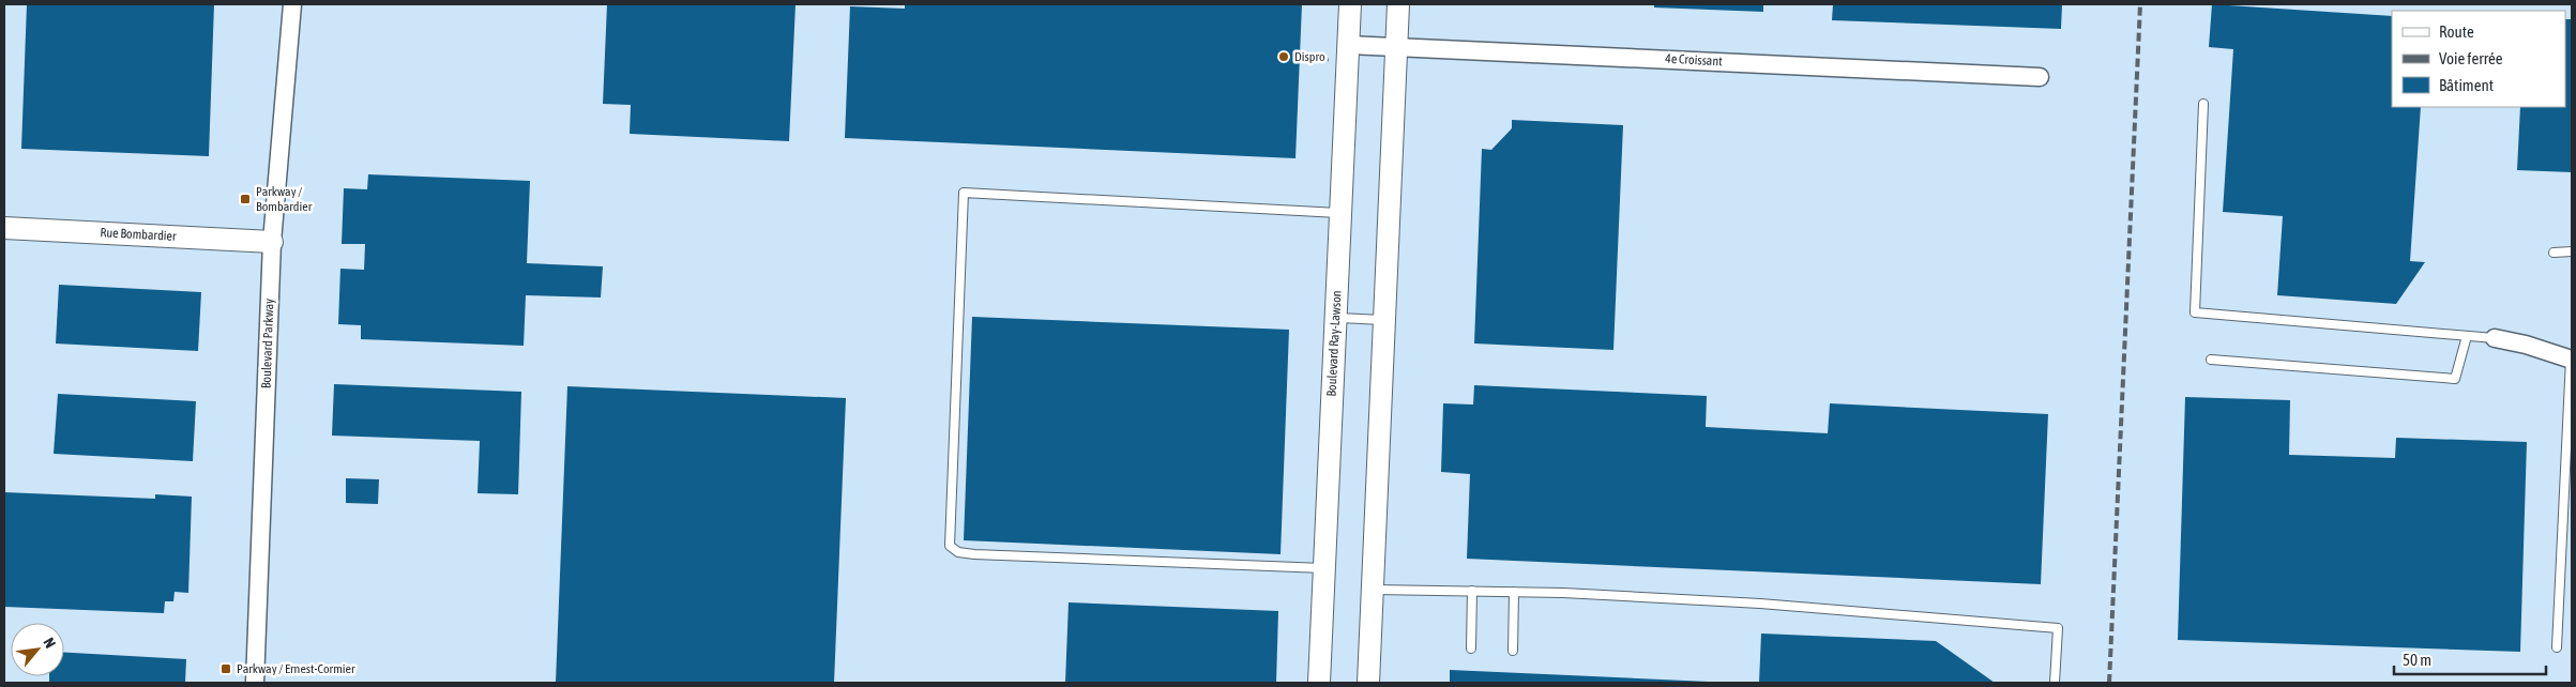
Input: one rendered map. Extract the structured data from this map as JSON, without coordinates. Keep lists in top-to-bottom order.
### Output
{
  "streets": {
    "street": [
      "4e Croissant",
      "Rue Bombardier",
      "Boulevard Parkway",
      "Boulevard Ray-Lawson"
    ]
  },
  "crossings": [
    ["4e Croissant", "Boulevard Ray-Lawson"],
    ["Rue Bombardier", "Boulevard Parkway"]
  ],
  "places": {
    "other": ["Dispro"],
    "transit": ["Parkway / Bombardier", "Parkway / Ernest-Cormier"]
  },
  "legend": ["Route", "Voie ferrée", "Bâtiment"],
  "scale_bar": "50 m",
  "north": "top right"
}
